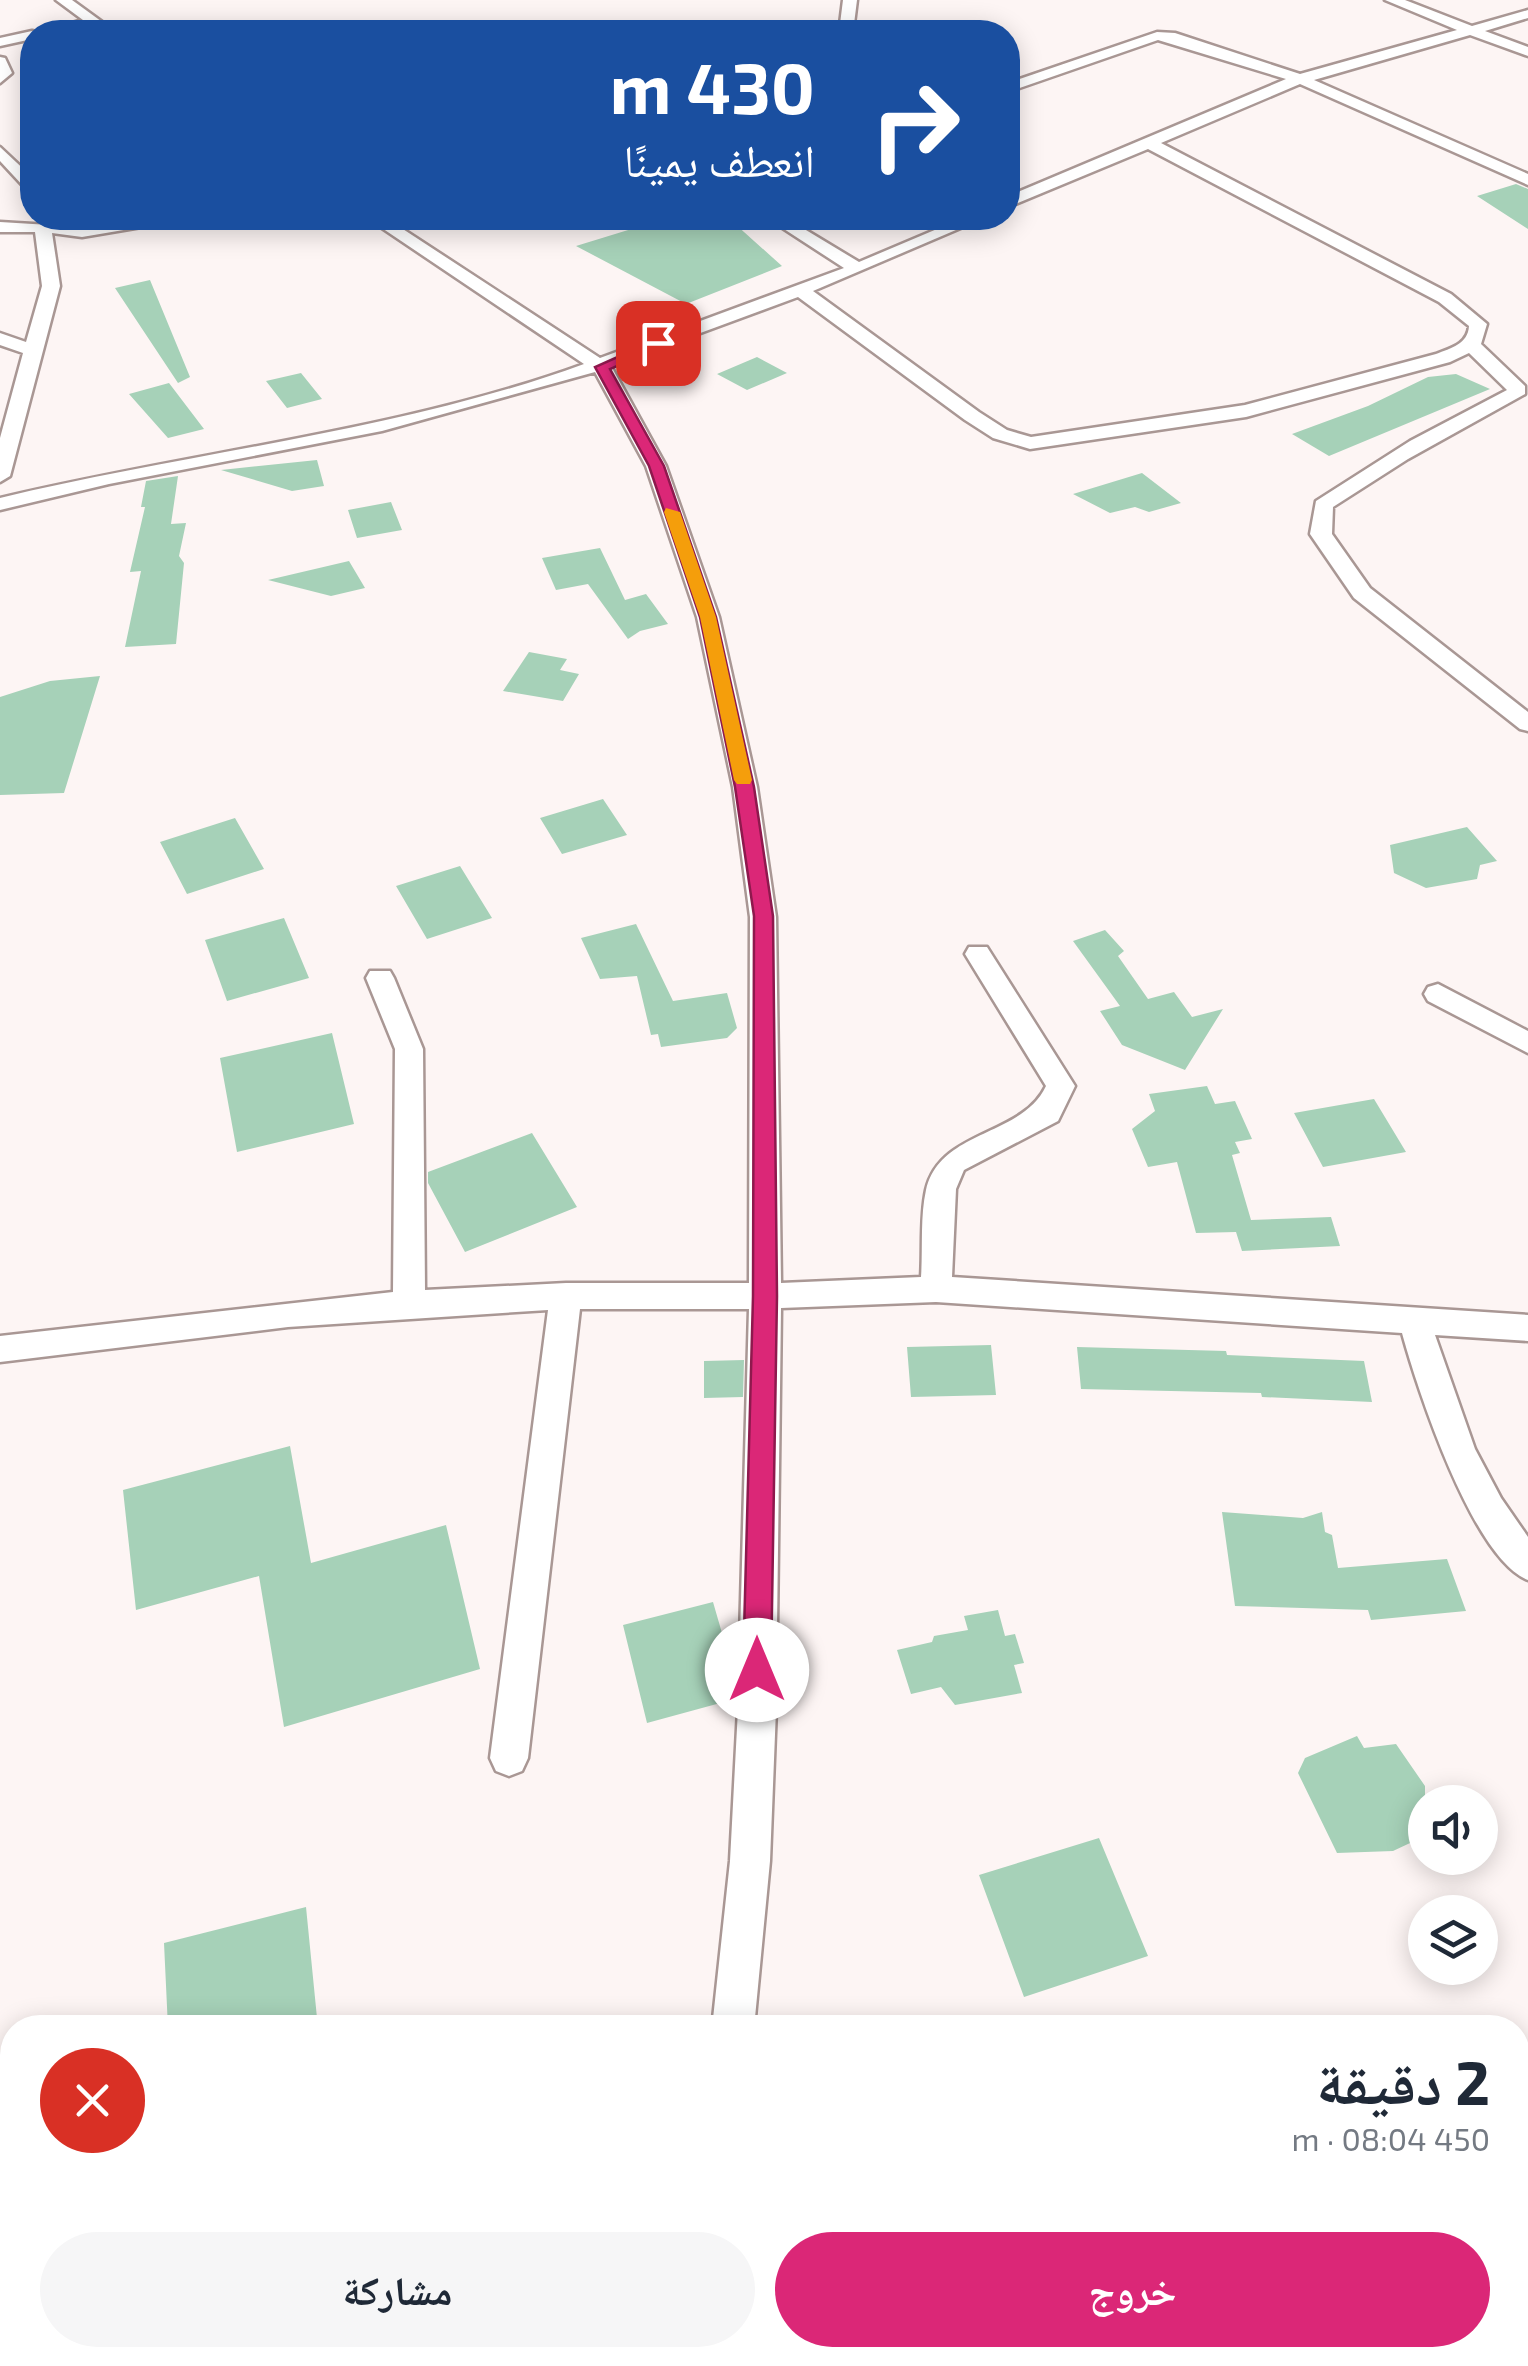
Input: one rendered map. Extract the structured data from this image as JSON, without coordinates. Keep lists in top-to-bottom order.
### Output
{
  "page": {
    "turn": ["430 m", "انعطف يمينًا"],
    "heading": ["2 دقيقة", "450 m · 08:04"],
    "buttons": ["خروج", "مشاركة"]
  }
}
